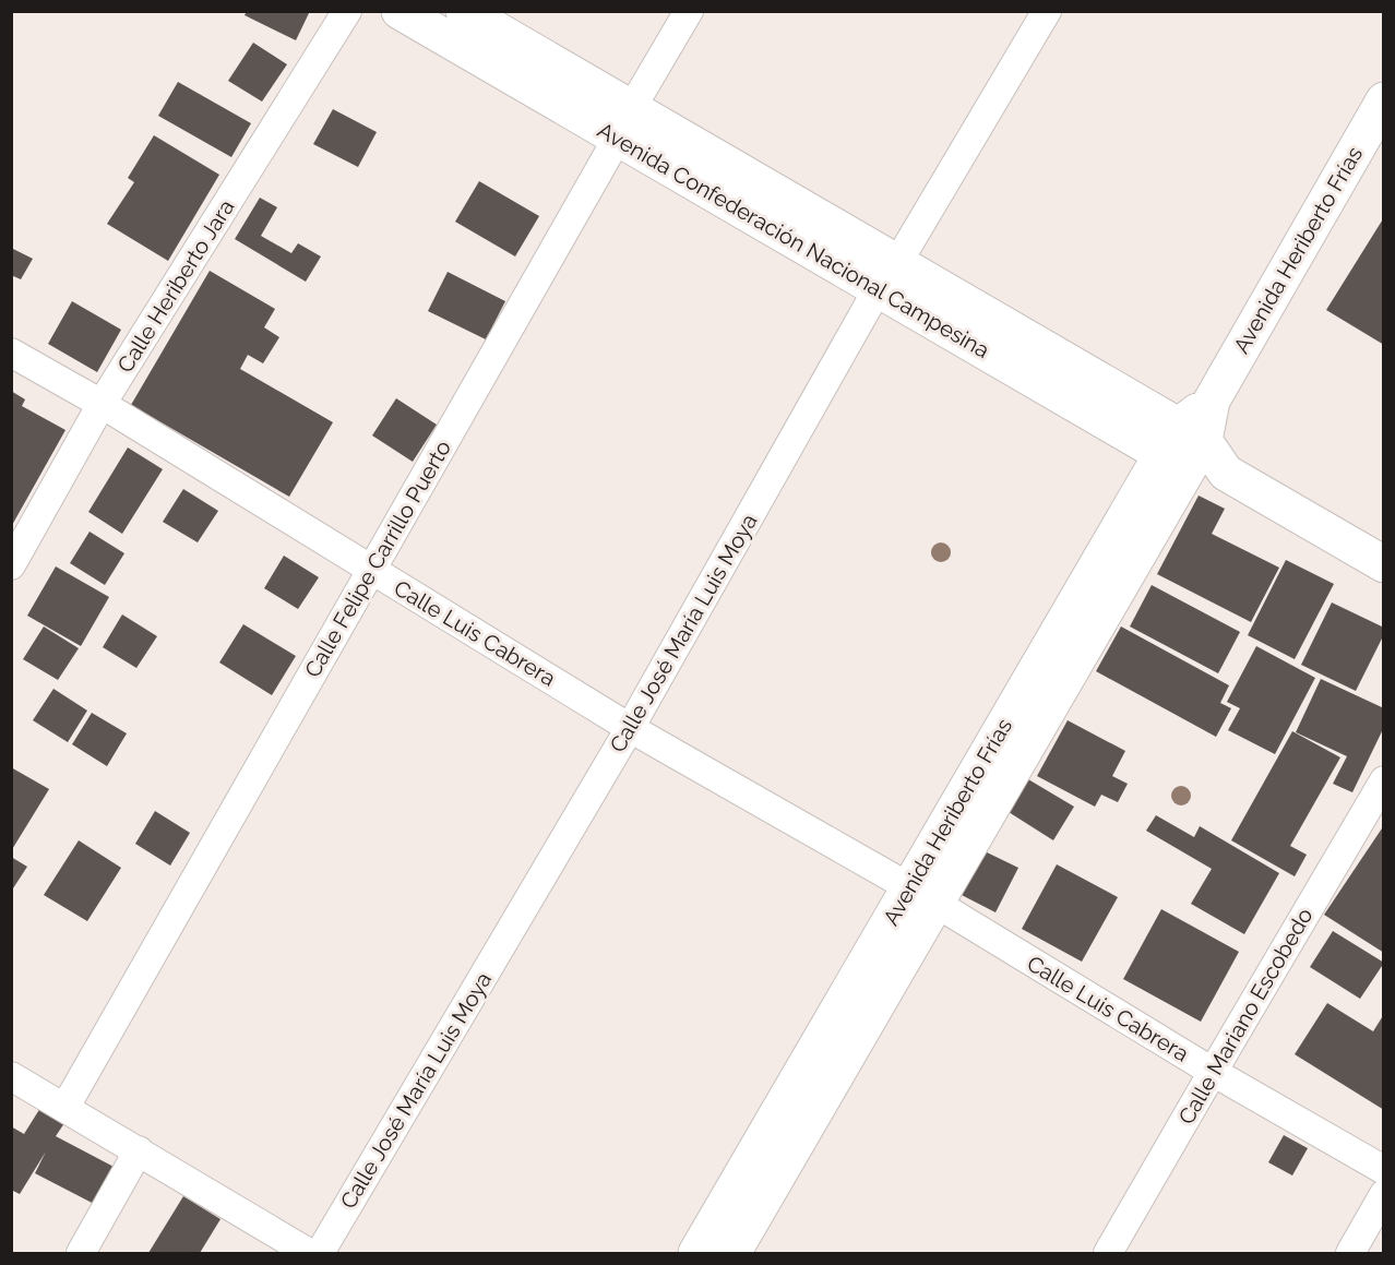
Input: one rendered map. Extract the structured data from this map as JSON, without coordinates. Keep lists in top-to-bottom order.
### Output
{
  "streets": {
    "street": [
      "Avenida Confederación Nacional Campesina",
      "Avenida Heriberto Frías",
      "Calle Heriberto Jara",
      "Calle Felipe Carrillo Puerto",
      "Calle Luis Cabrera",
      "Calle José María Luis Moya",
      "Calle Mariano Escobedo"
    ]
  },
  "crossings": [
    ["Avenida Confederación Nacional Campesina", "Avenida Heriberto Frías"],
    ["Avenida Confederación Nacional Campesina", "Calle Felipe Carrillo Puerto"],
    ["Avenida Confederación Nacional Campesina", "Calle José María Luis Moya"],
    ["Avenida Heriberto Frías", "Calle Luis Cabrera"],
    ["Calle Heriberto Jara", "Calle Luis Cabrera"],
    ["Calle Felipe Carrillo Puerto", "Calle Luis Cabrera"],
    ["Calle Luis Cabrera", "Calle José María Luis Moya"],
    ["Calle Luis Cabrera", "Calle Mariano Escobedo"]
  ]
}
